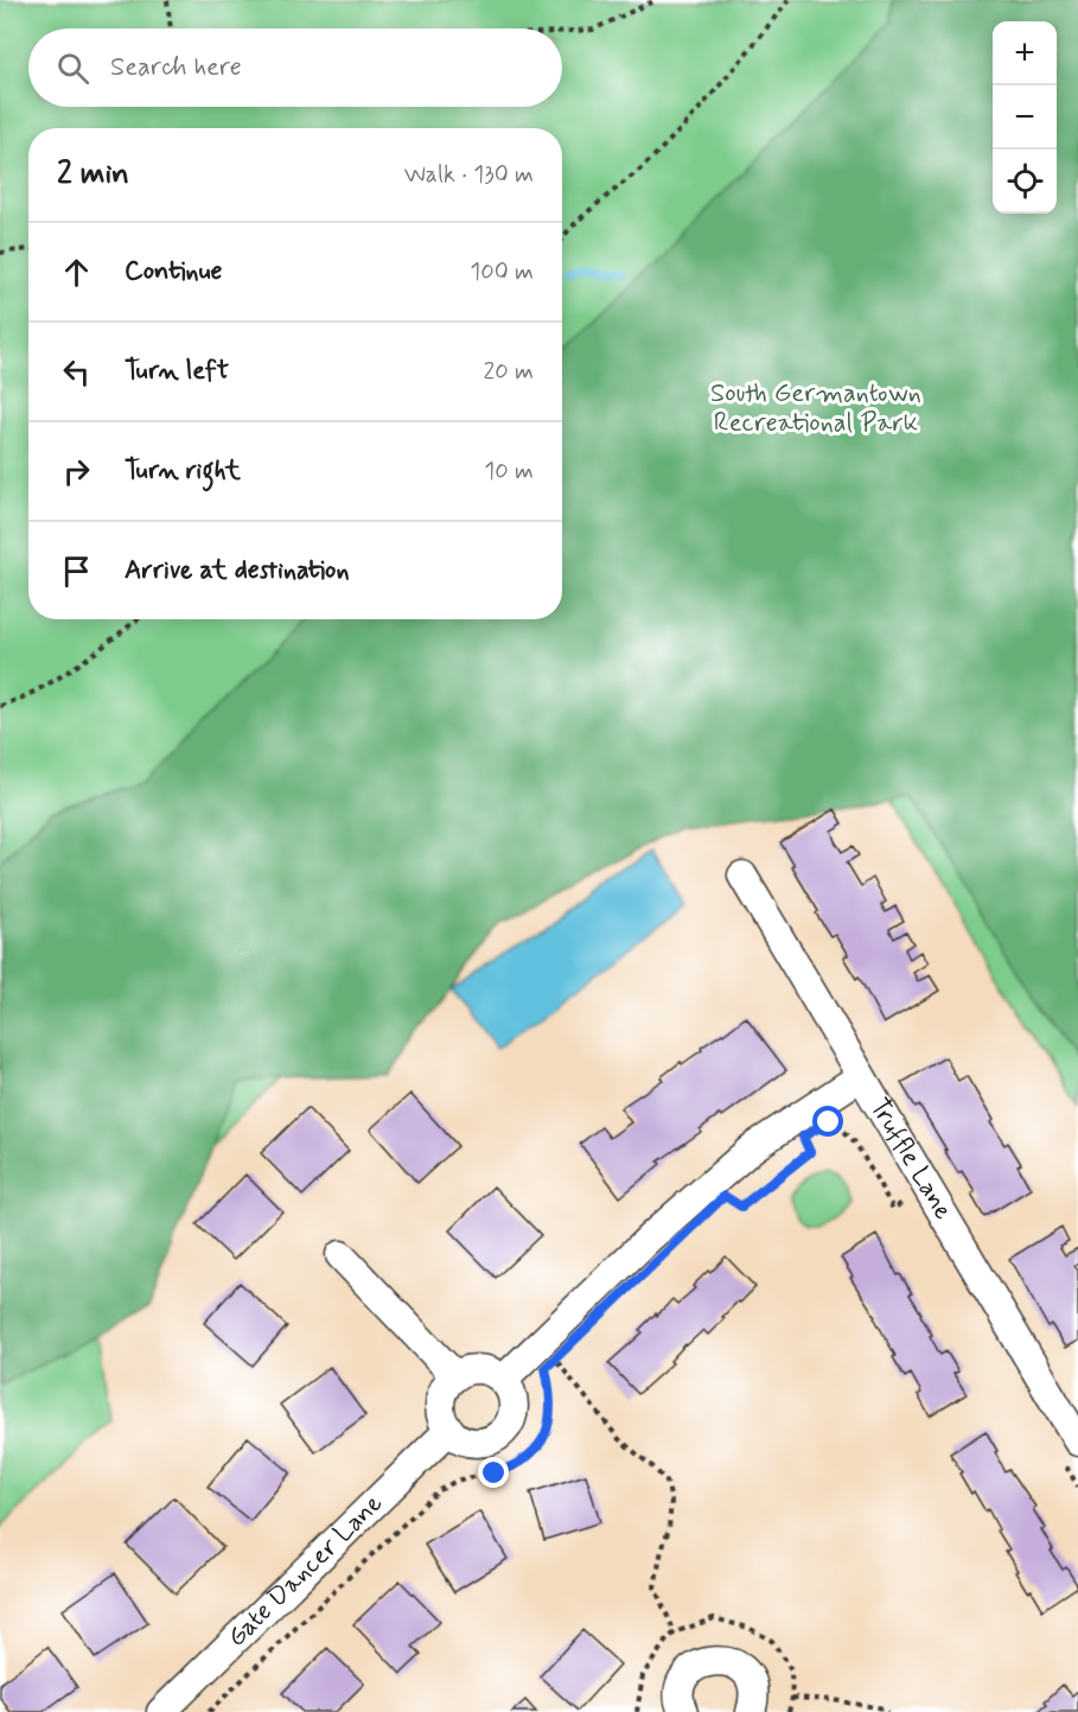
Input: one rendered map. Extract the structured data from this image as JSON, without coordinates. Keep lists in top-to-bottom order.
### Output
{
  "streets": {
    "street": ["Truffle Lane", "Gate Dancer Lane"]
  },
  "parks": ["South Germantown Recreational Park"],
  "page": {
    "map_buttons": ["+", "−"],
    "search": "Search here",
    "heading": ["2 min", "Walk · 130 m"],
    "list": [
      ["Continue", "100 m"],
      ["Turn left", "20 m"],
      ["Turn right", "10 m"],
      "Arrive at destination"
    ]
  }
}
